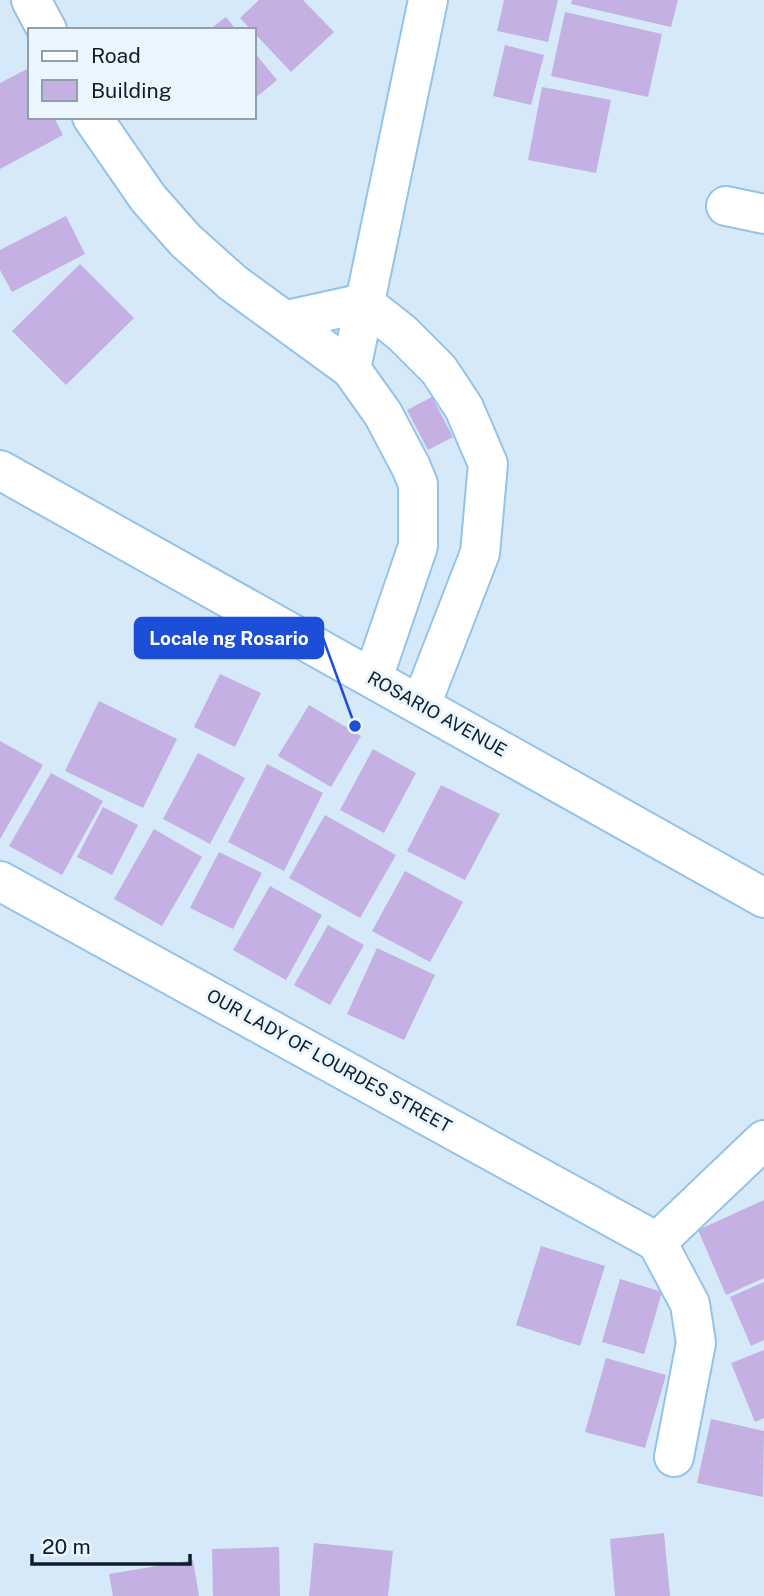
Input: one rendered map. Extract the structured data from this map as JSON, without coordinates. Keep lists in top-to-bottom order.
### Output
{
  "streets": {
    "street": ["ROSARIO AVENUE", "OUR LADY OF LOURDES STREET"]
  },
  "places": ["Locale ng Rosario"],
  "legend": ["Road", "Building"],
  "scale_bar": "20 m"
}
